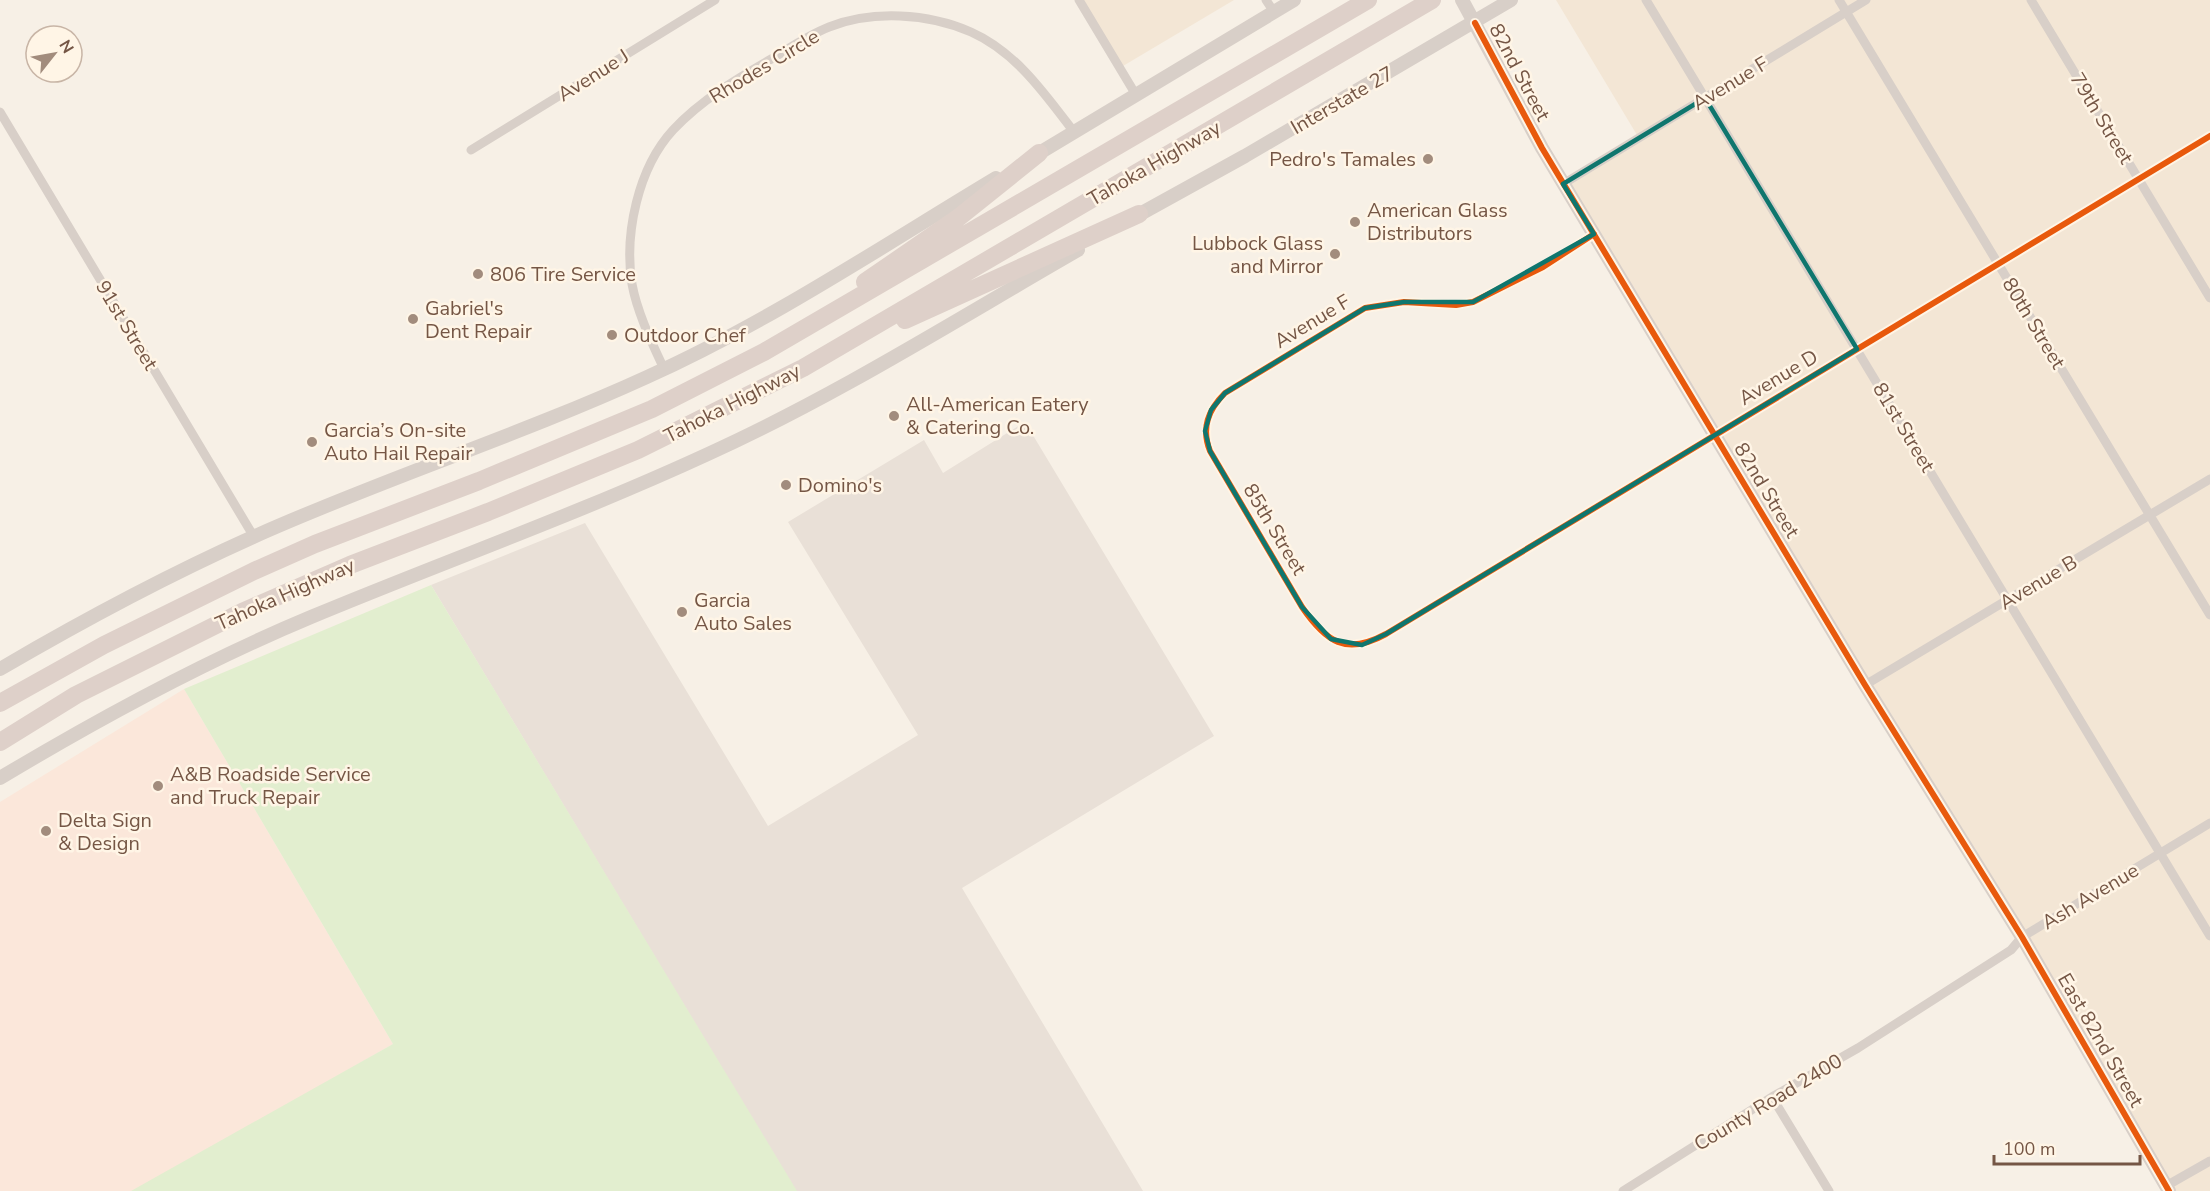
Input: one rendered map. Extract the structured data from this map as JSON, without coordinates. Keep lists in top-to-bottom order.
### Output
{
  "streets": {
    "highway": ["Tahoka Highway"],
    "main road": ["82nd Street", "Interstate 27", "East 82nd Street"],
    "street": [
      "Rhodes Circle",
      "Avenue J",
      "Avenue F",
      "79th Street",
      "80th Street",
      "91st Street",
      "Avenue D",
      "81st Street",
      "85th Street",
      "Avenue B",
      "Ash Avenue",
      "County Road 2400"
    ]
  },
  "crossings": [
    ["82nd Street", "Avenue F"],
    ["82nd Street", "Interstate 27"],
    ["82nd Street", "Avenue D"],
    ["82nd Street", "Avenue B"],
    ["82nd Street", "Ash Avenue"],
    ["82nd Street", "East 82nd Street"],
    ["Avenue F", "80th Street"],
    ["Avenue F", "81st Street"],
    ["Avenue F", "85th Street"],
    ["Interstate 27", "Tahoka Highway"],
    ["79th Street", "Avenue D"],
    ["80th Street", "Avenue D"],
    ["80th Street", "Avenue B"],
    ["Avenue D", "81st Street"],
    ["Avenue D", "85th Street"],
    ["81st Street", "Avenue B"],
    ["81st Street", "Ash Avenue"],
    ["Ash Avenue", "East 82nd Street"],
    ["Ash Avenue", "County Road 2400"]
  ],
  "places": [
    "Pedro's Tamales",
    "American Glass Distributors",
    "Lubbock Glass and Mirror",
    "806 Tire Service",
    "Gabriel's Dent Repair",
    "Outdoor Chef",
    "All-American Eatery & Catering Co.",
    "Garcia’s On-site Auto Hail Repair",
    "Domino's",
    "Garcia Auto Sales",
    "A&B Roadside Service and Truck Repair",
    "Delta Sign & Design"
  ],
  "scale_bar": "100 m",
  "north": "top right"
}
